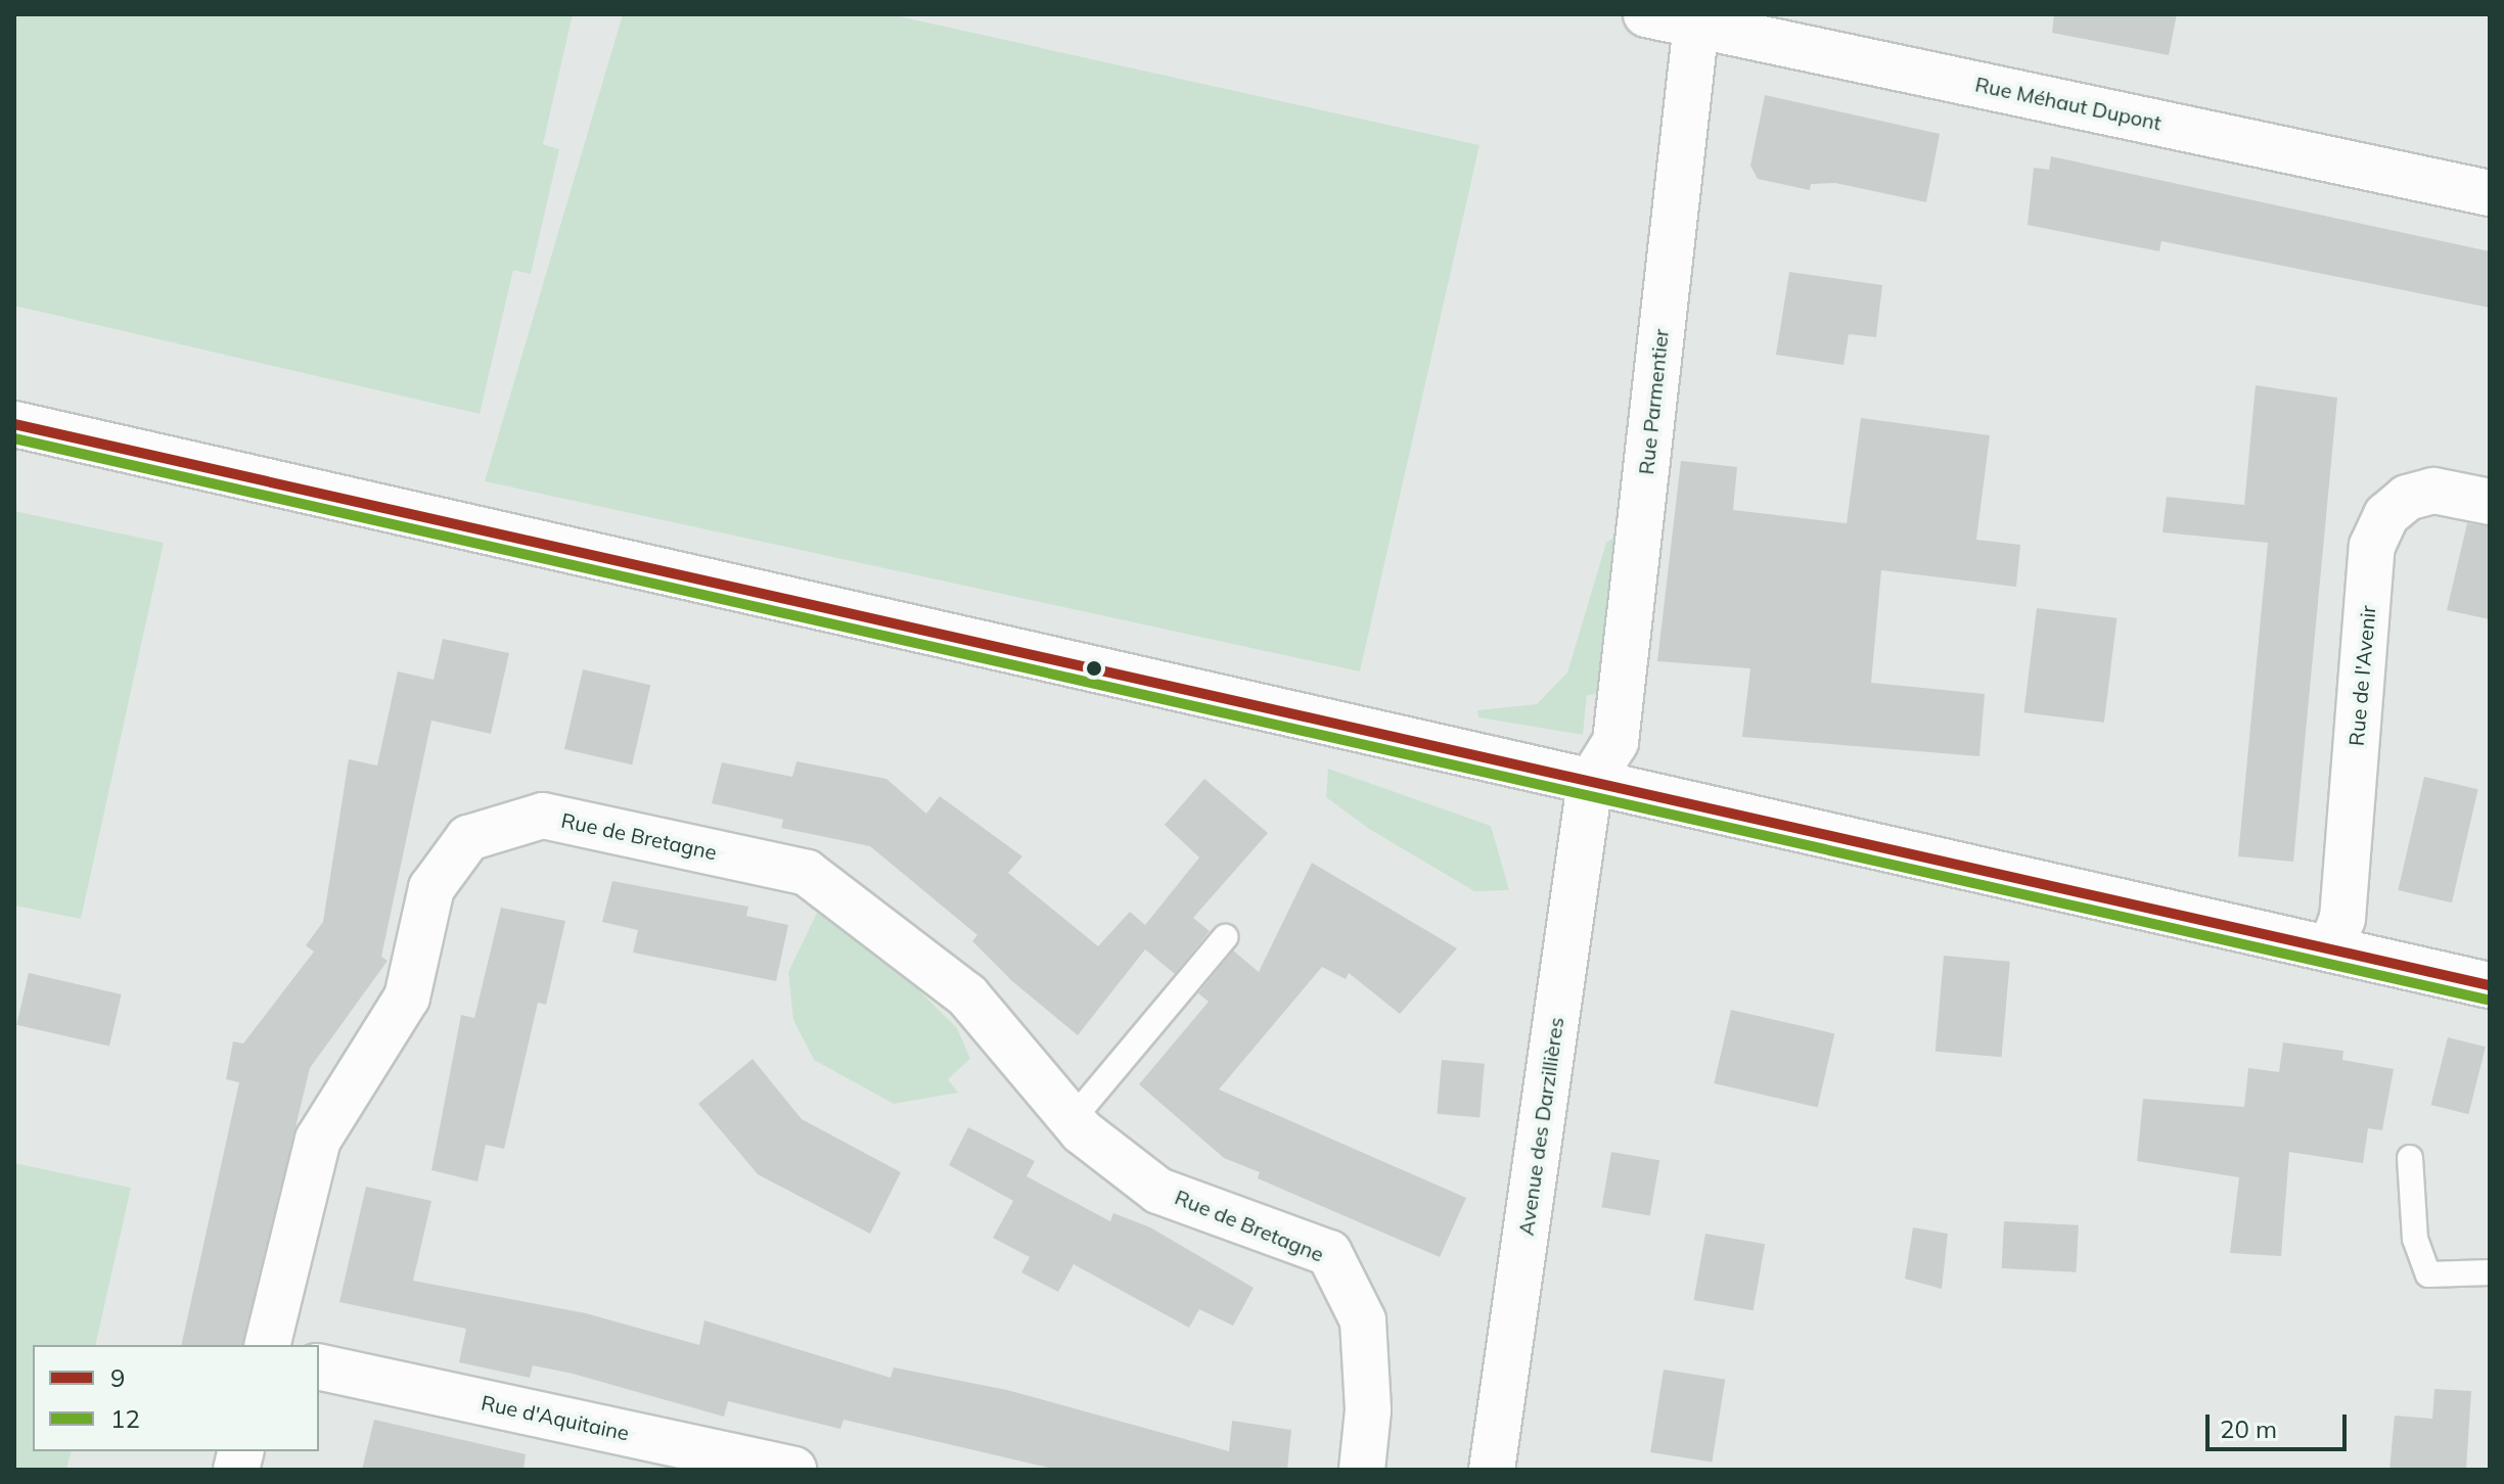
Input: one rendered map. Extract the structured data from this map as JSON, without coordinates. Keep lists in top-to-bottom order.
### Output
{
  "streets": {
    "street": [
      "Rue Méhaut Dupont",
      "Rue Parmentier",
      "Rue de l'Avenir",
      "Rue de Bretagne",
      "Avenue des Darzillières",
      "Rue d'Aquitaine"
    ]
  },
  "crossings": [
    ["Rue Méhaut Dupont", "Rue Parmentier"],
    ["Rue Parmentier", "Avenue des Darzillières"]
  ],
  "lines": ["transit line 9", "transit line 12"],
  "legend": ["9", "12"],
  "scale_bar": "20 m"
}
